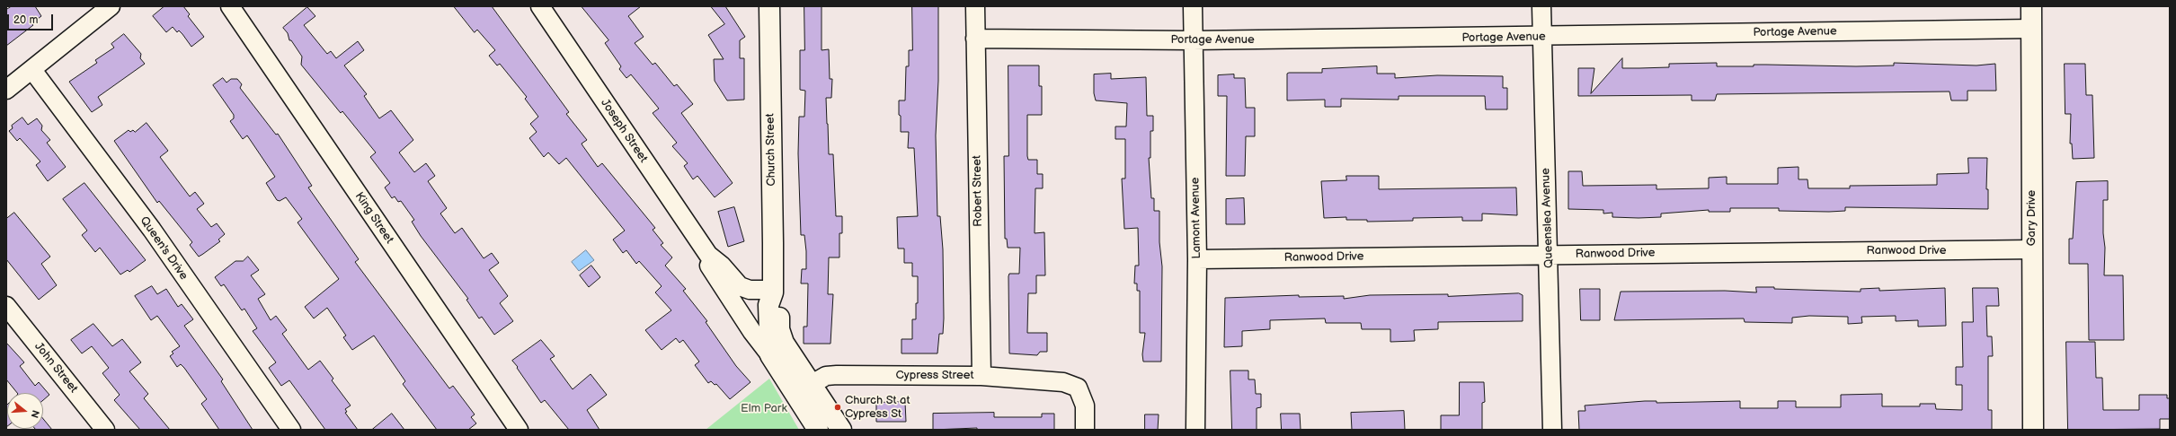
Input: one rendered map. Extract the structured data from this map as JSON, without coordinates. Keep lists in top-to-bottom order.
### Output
{
  "streets": {
    "street": [
      "Portage Avenue",
      "Joseph Street",
      "Church Street",
      "Robert Street",
      "King Street",
      "Lamont Avenue",
      "Queenslea Avenue",
      "Gary Drive",
      "Queen's Drive",
      "Ranwood Drive",
      "John Street",
      "Cypress Street"
    ]
  },
  "crossings": [
    ["Portage Avenue", "Robert Street"],
    ["Portage Avenue", "Lamont Avenue"],
    ["Portage Avenue", "Queenslea Avenue"],
    ["Portage Avenue", "Gary Drive"],
    ["Joseph Street", "Church Street"],
    ["Church Street", "Cypress Street"],
    ["Robert Street", "Cypress Street"],
    ["Lamont Avenue", "Ranwood Drive"],
    ["Queenslea Avenue", "Ranwood Drive"],
    ["Gary Drive", "Ranwood Drive"]
  ],
  "parks": ["Elm Park"],
  "places": ["Church St at Cypress St"],
  "scale_bar": "20 m",
  "north": "right"
}
